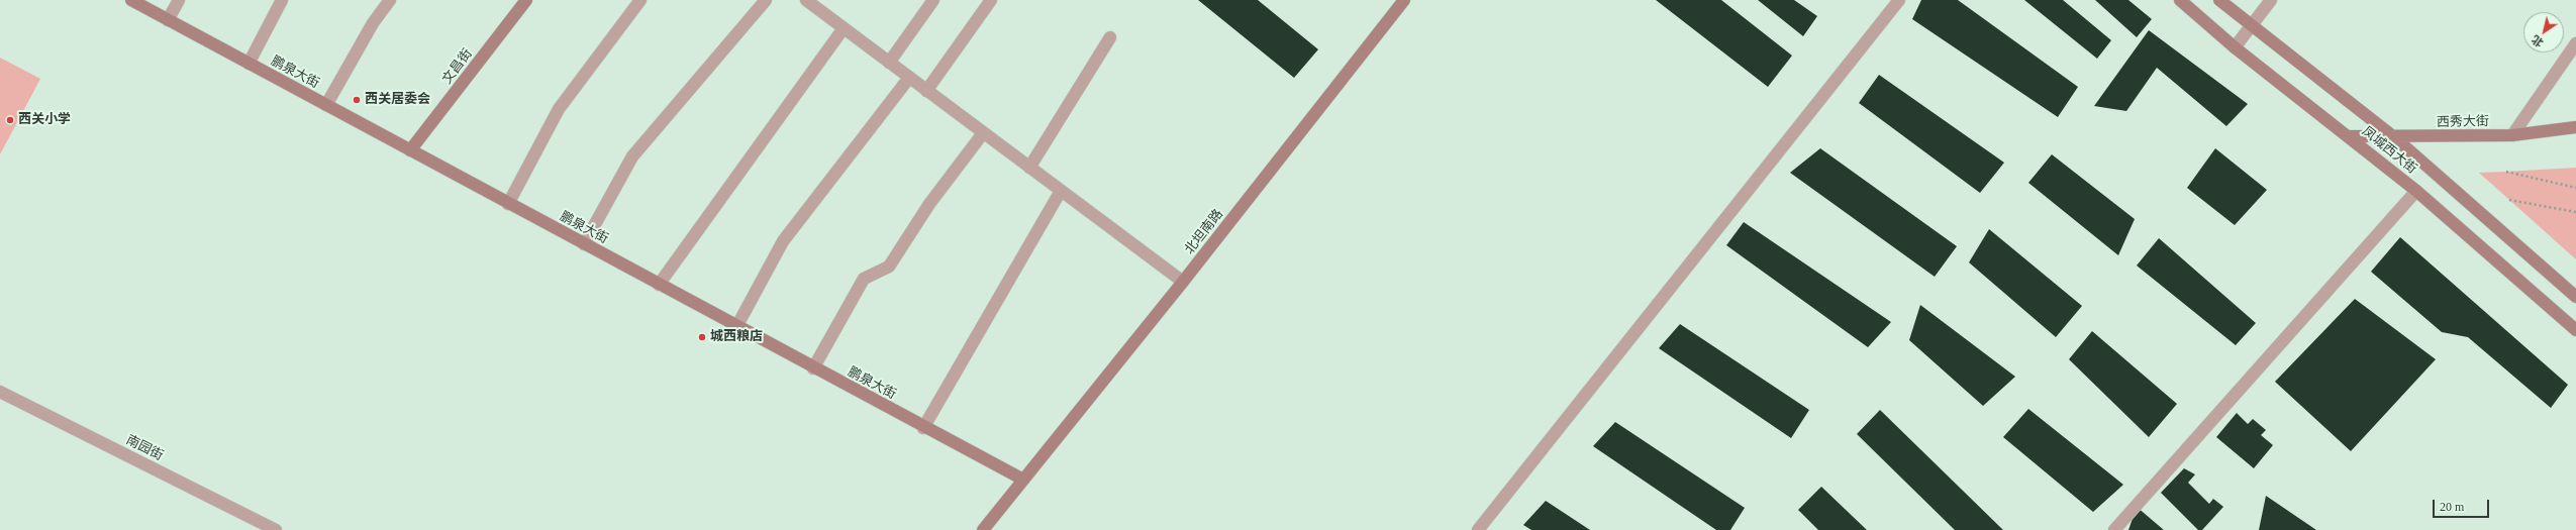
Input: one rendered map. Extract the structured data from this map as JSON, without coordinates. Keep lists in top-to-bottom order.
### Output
{
  "streets": {
    "main road": [
      "文昌街",
      "鹏泉大街",
      "西秀大街",
      "凤城西大街",
      "北坦南路"
    ],
    "street": ["南园街"]
  },
  "crossings": [
    ["文昌街", "鹏泉大街"],
    ["鹏泉大街", "北坦南路"],
    ["西秀大街", "凤城西大街"]
  ],
  "places": ["西关居委会", "西关小学", "城西粮店"],
  "scale_bar": "20 m",
  "north": "bottom left"
}
